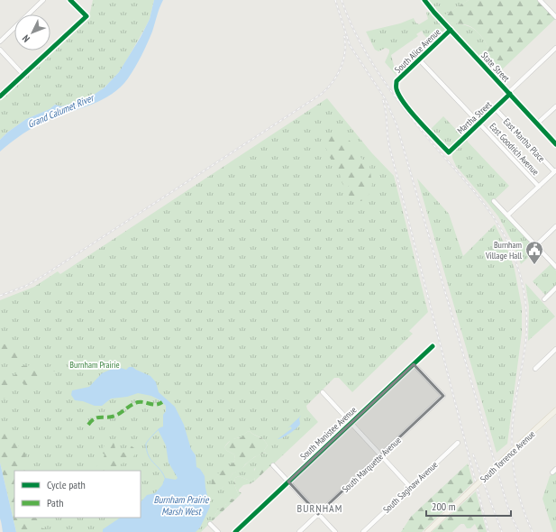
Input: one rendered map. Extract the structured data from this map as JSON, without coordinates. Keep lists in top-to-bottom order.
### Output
{
  "streets": {
    "main road": ["South Torrence Avenue"],
    "street": [
      "South Alice Avenue",
      "State Street",
      "Martha Street",
      "East Martha Place",
      "East Goodrich Avenue",
      "South Manistee Avenue",
      "South Marquette Avenue",
      "South Saginaw Avenue"
    ]
  },
  "crossings": [
    ["South Alice Avenue", "State Street"],
    ["South Alice Avenue", "Martha Street"],
    ["South Alice Avenue", "East Goodrich Avenue"],
    ["State Street", "Martha Street"],
    ["Martha Street", "East Martha Place"],
    ["Martha Street", "East Goodrich Avenue"],
    ["South Manistee Avenue", "South Marquette Avenue"]
  ],
  "districts": ["BURNHAM"],
  "water": ["Grand Calumet River", "Burnham Prairie Marsh West"],
  "parks": ["Burnham Prairie"],
  "places": {
    "public building": ["Burnham Village Hall"]
  },
  "legend": ["Cycle path", "Path"],
  "scale_bar": "200 m",
  "north": "bottom left"
}
